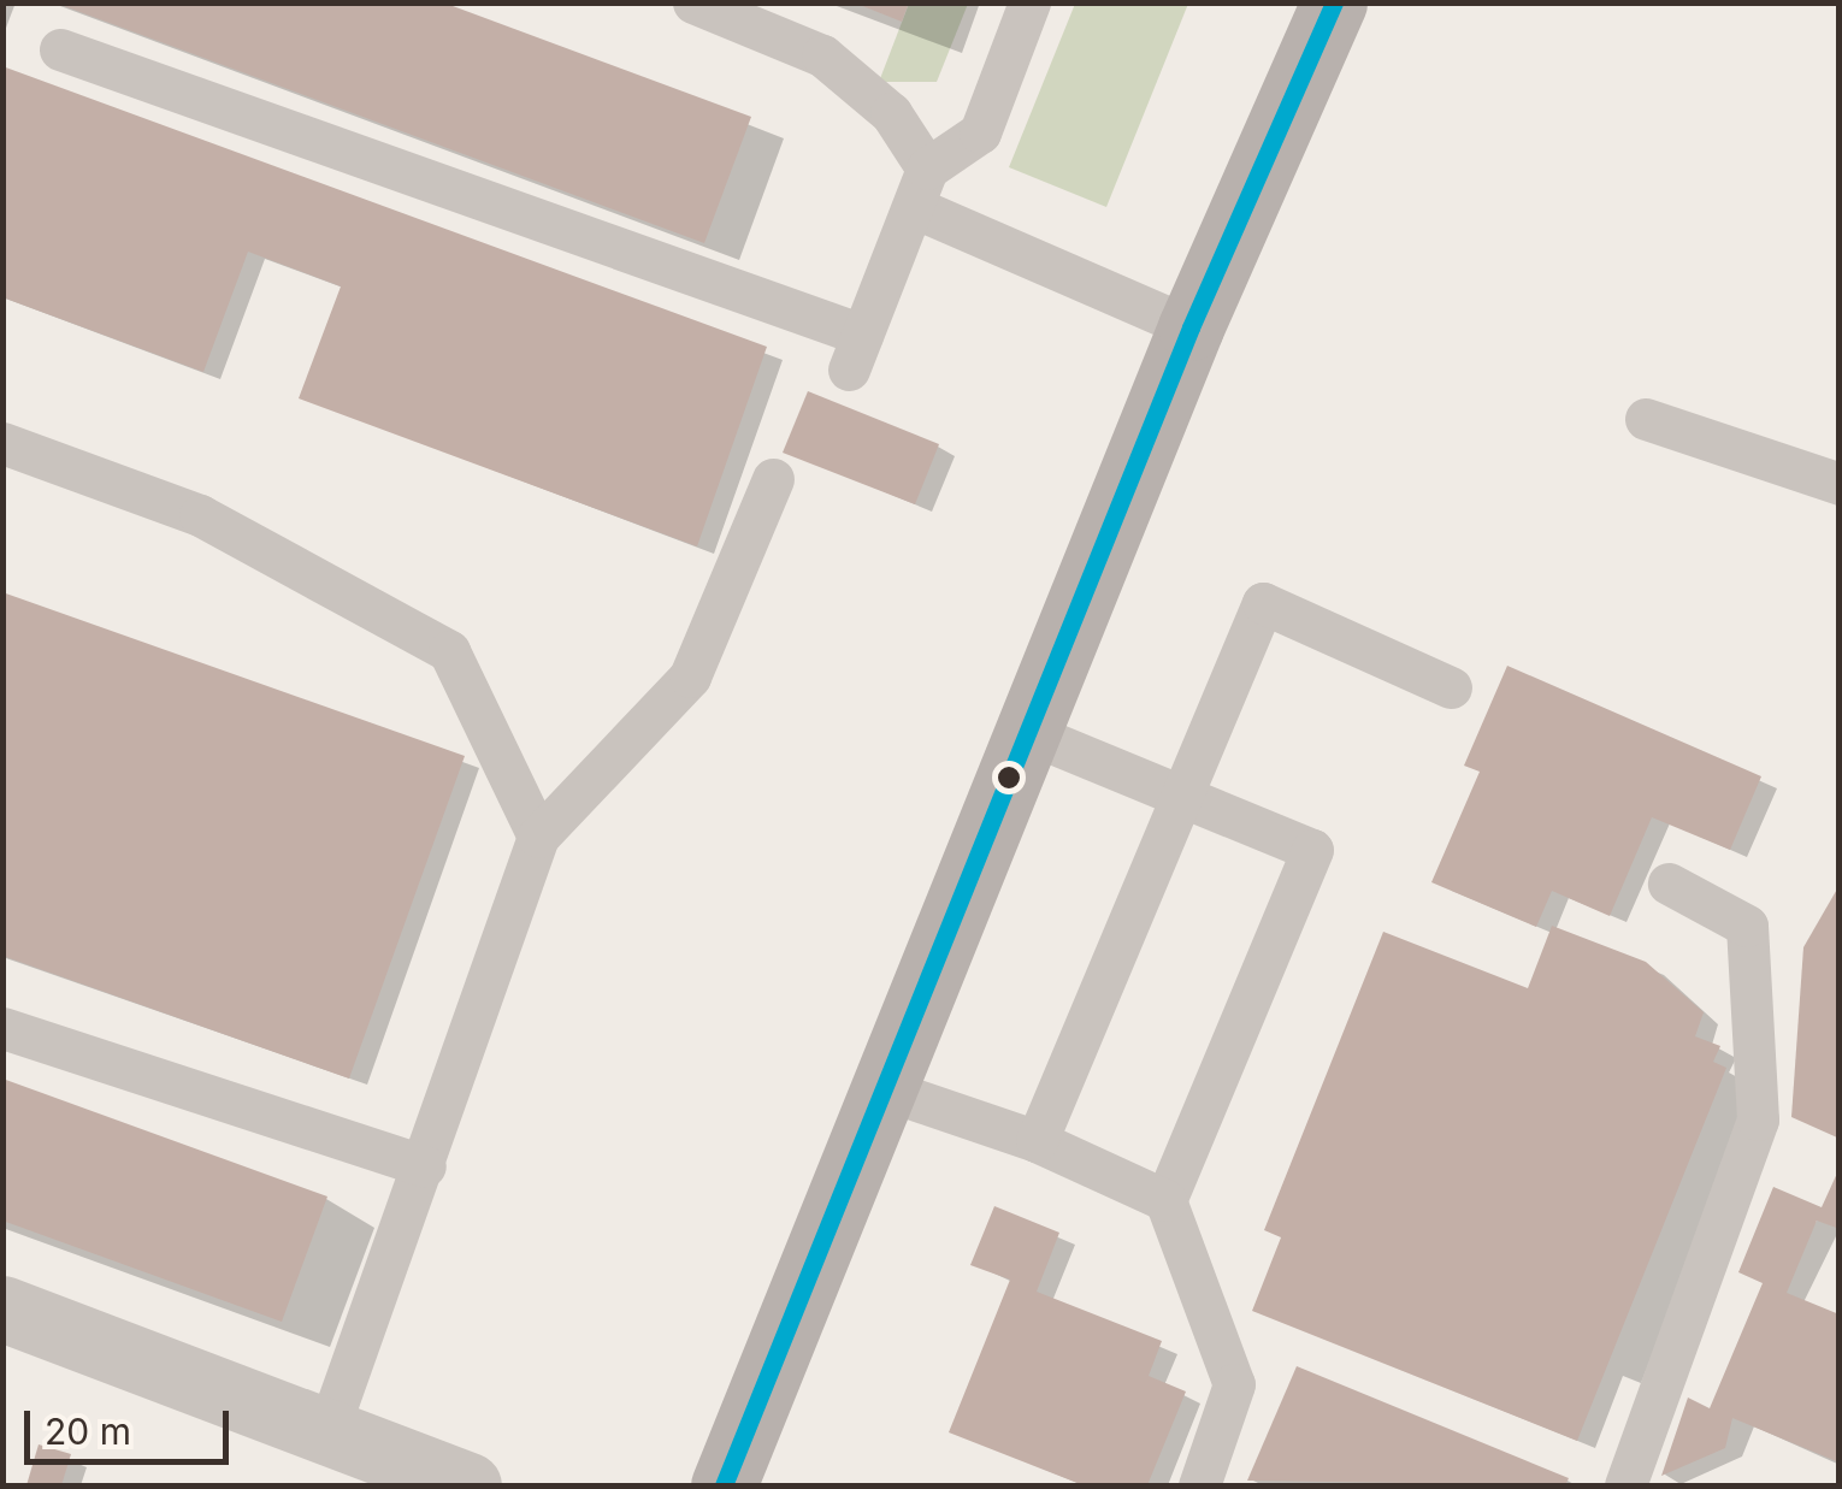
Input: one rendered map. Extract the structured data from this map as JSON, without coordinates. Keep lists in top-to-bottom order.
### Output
{
  "scale_bar": "20 m"
}
